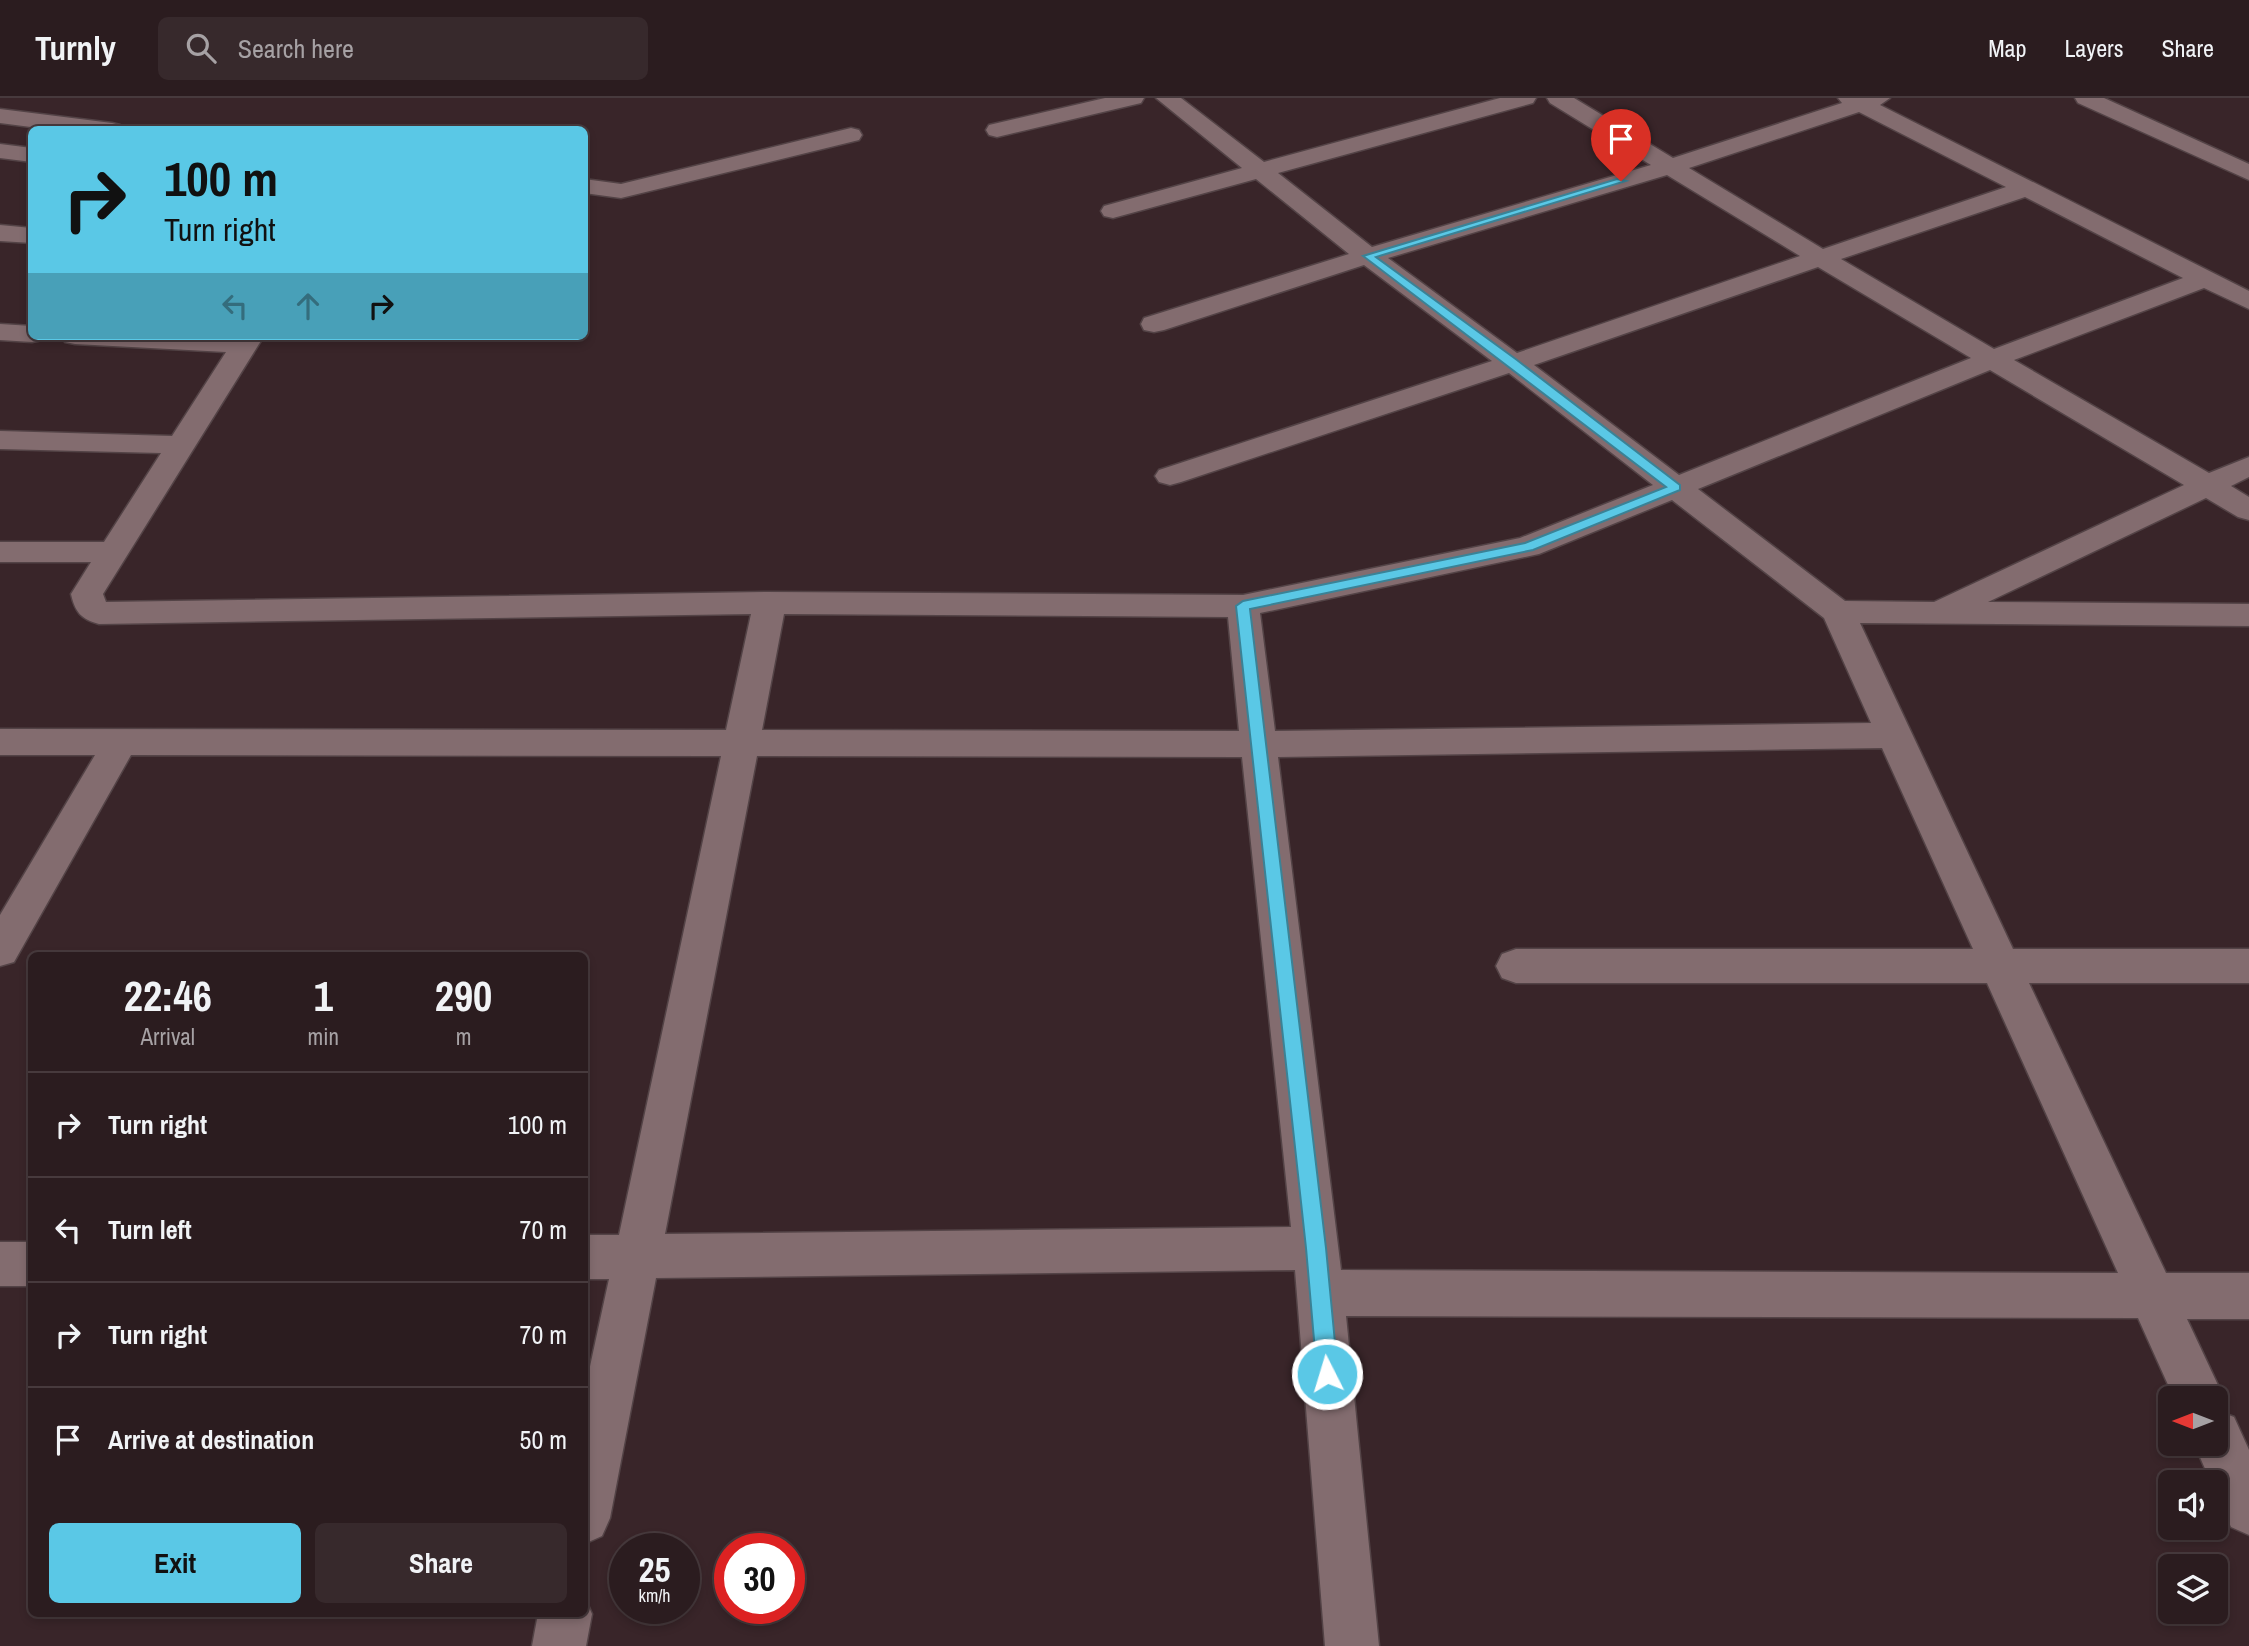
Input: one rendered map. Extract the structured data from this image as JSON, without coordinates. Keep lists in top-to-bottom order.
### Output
{
  "north": "left",
  "page": {
    "header": "Turnly",
    "search": "Search here",
    "nav": ["Map", "Layers", "Share"],
    "turn": ["100 m", "Turn right"],
    "eta": [
      "22:46",
      "Arrival",
      "1",
      "min",
      "290",
      "m"
    ],
    "list": [
      {
        "name": "Turn right",
        "value": "100 m"
      },
      {
        "name": "Turn left",
        "value": "70 m"
      },
      {
        "name": "Turn right",
        "value": "70 m"
      },
      {
        "name": "Arrive at destination",
        "value": "50 m"
      }
    ],
    "buttons": ["Exit", "Share"],
    "speed": "25 km/h",
    "limit": "30"
  }
}
